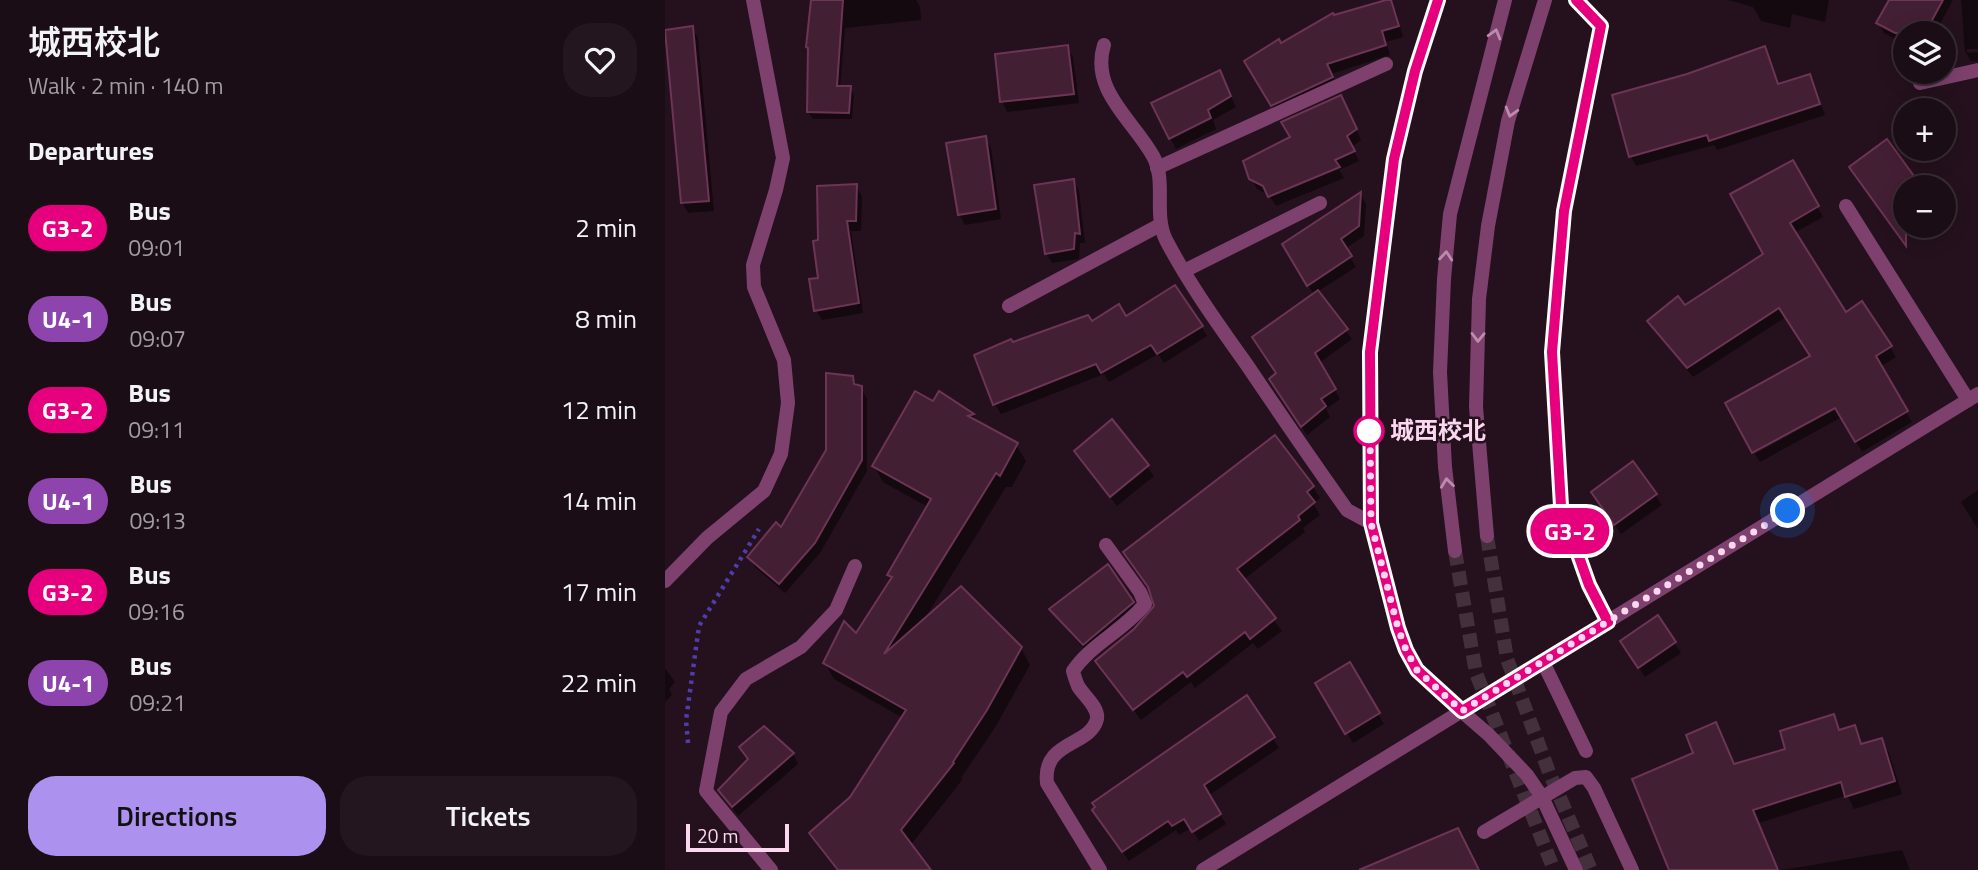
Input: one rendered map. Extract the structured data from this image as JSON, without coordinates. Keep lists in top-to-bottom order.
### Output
{
  "places": ["城西校北"],
  "lines": ["bus line G3-2"],
  "scale_bar": "20 m",
  "page": {
    "heading": [
      ["城西校北", "Walk · 2 min · 140 m"],
      "Departures"
    ],
    "on_map": "G3-2",
    "map_buttons": ["+", "−"],
    "list": [
      {
        "mark": "G3-2",
        "name": "Bus",
        "note": "09:01",
        "value": "2 min"
      },
      {
        "mark": "U4-1",
        "name": "Bus",
        "note": "09:07",
        "value": "8 min"
      },
      {
        "mark": "G3-2",
        "name": "Bus",
        "note": "09:11",
        "value": "12 min"
      },
      {
        "mark": "U4-1",
        "name": "Bus",
        "note": "09:13",
        "value": "14 min"
      },
      {
        "mark": "G3-2",
        "name": "Bus",
        "note": "09:16",
        "value": "17 min"
      },
      {
        "mark": "U4-1",
        "name": "Bus",
        "note": "09:21",
        "value": "22 min"
      }
    ],
    "buttons": ["Directions", "Tickets"],
    "scale": "20 m"
  }
}
